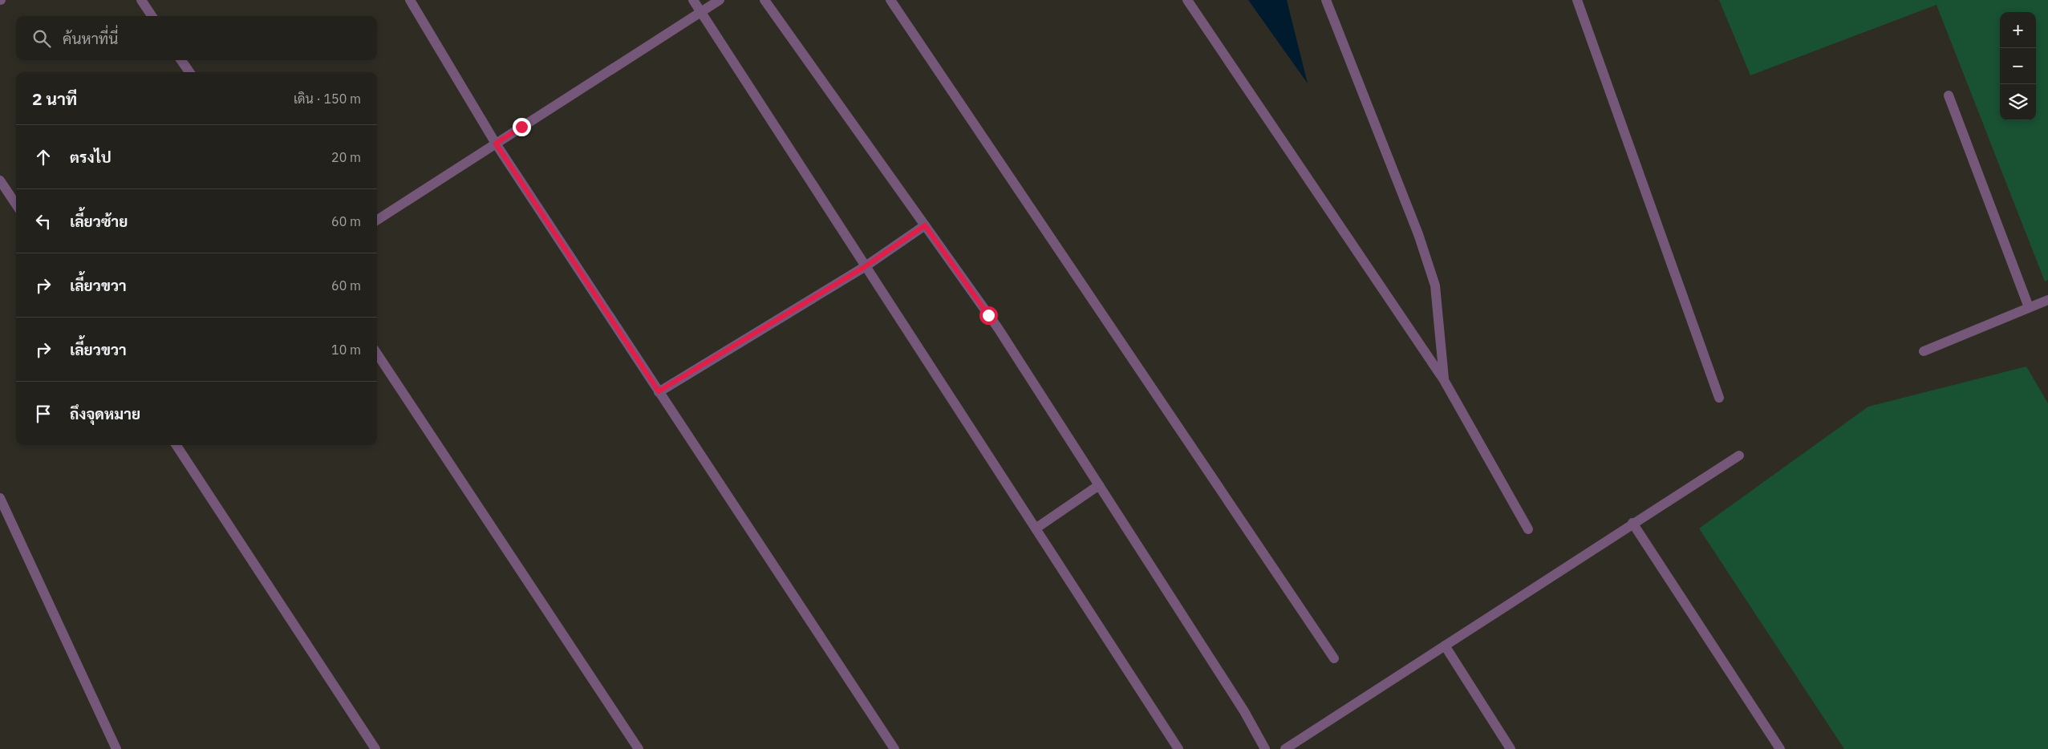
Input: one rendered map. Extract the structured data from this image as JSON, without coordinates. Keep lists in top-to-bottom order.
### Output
{
  "page": {
    "map_buttons": ["+", "−"],
    "search": "ค้นหาที่นี่",
    "heading": ["2 นาที", "เดิน · 150 m"],
    "list": [
      ["ตรงไป", "20 m"],
      ["เลี้ยวซ้าย", "60 m"],
      ["เลี้ยวขวา", "60 m"],
      ["เลี้ยวขวา", "10 m"],
      "ถึงจุดหมาย"
    ]
  }
}
